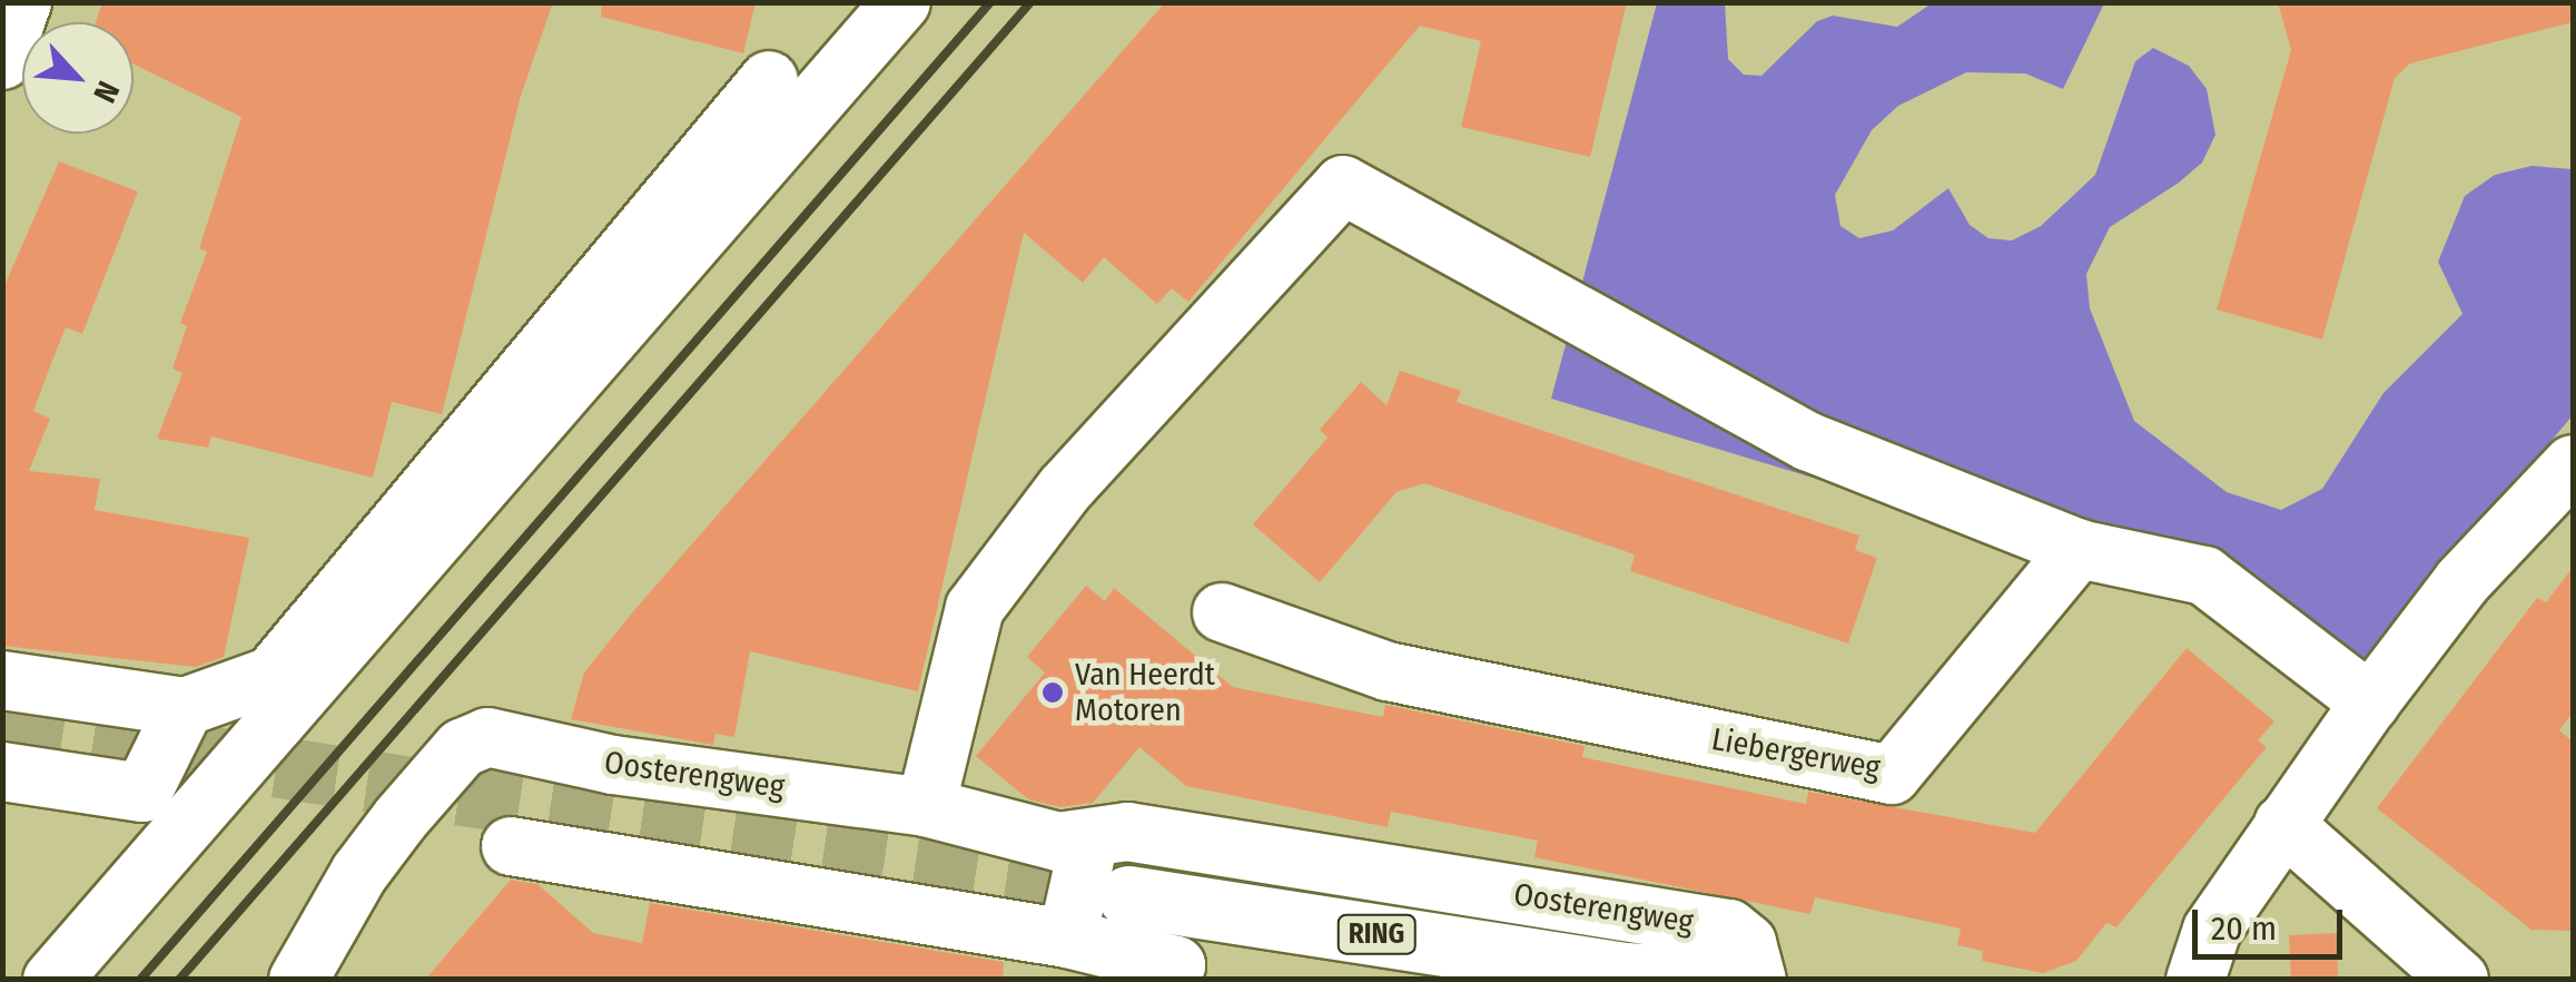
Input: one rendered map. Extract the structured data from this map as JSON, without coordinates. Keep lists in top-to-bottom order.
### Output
{
  "streets": {
    "main road": ["Oosterengweg", "RING"],
    "street": ["Liebergerweg"]
  },
  "places": ["Van Heerdt Motoren"],
  "scale_bar": "20 m",
  "north": "bottom right"
}
